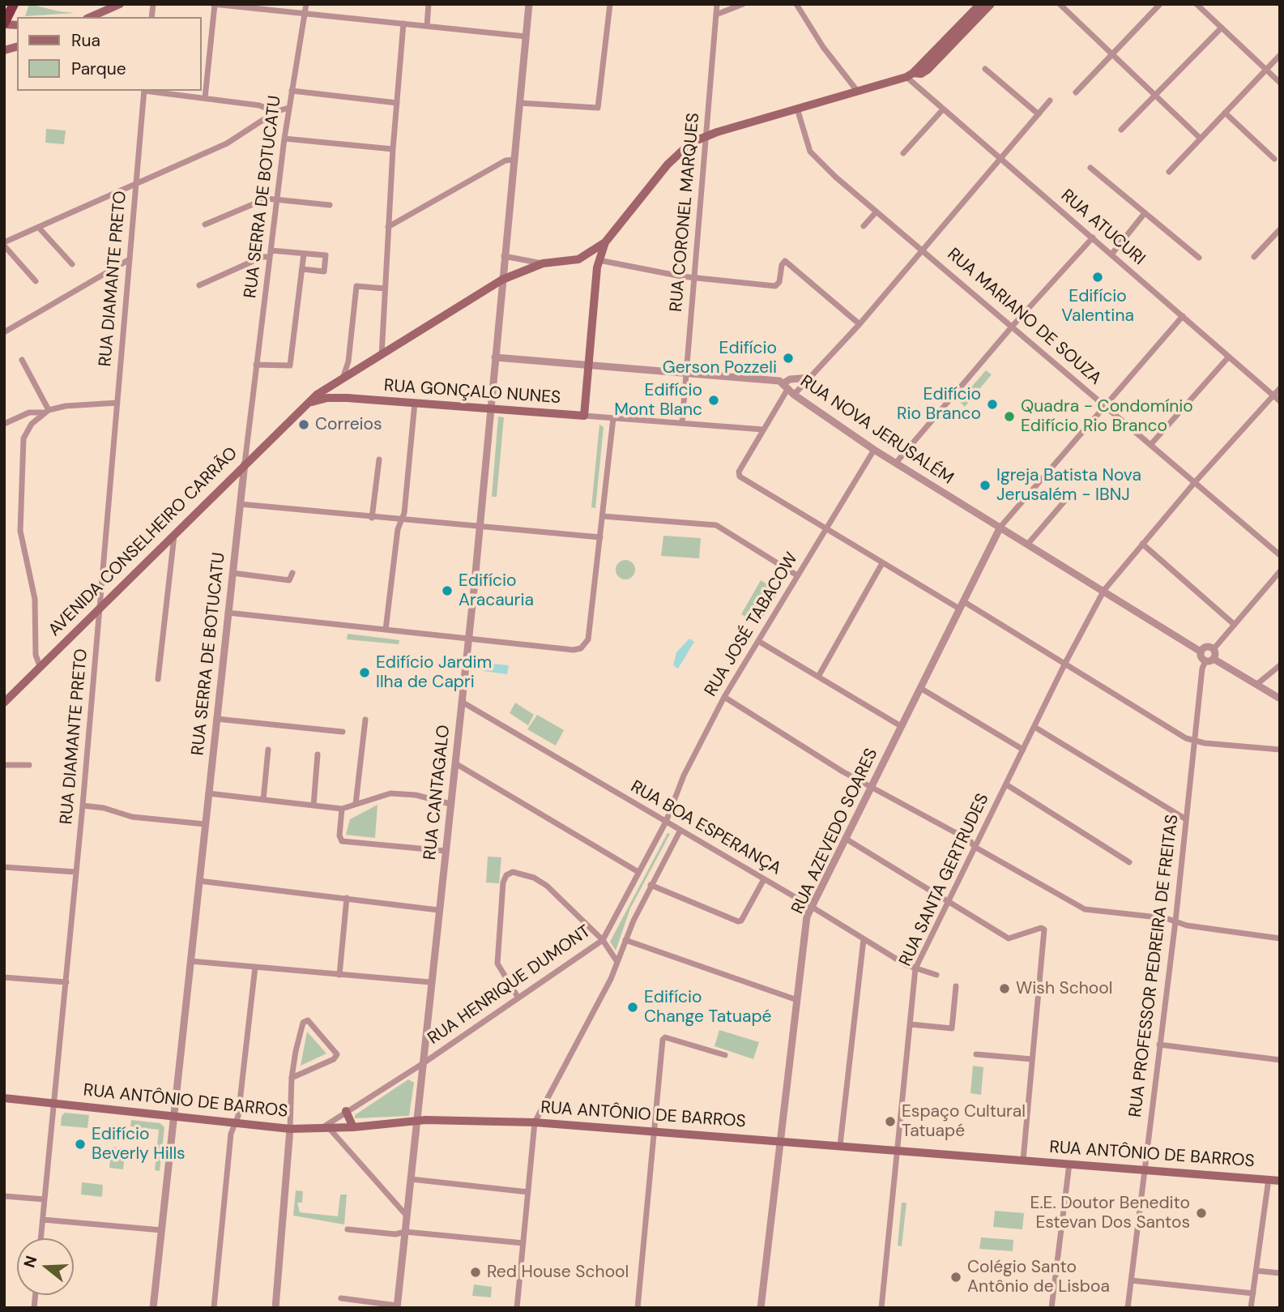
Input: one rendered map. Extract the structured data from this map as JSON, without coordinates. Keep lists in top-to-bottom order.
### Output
{
  "streets": {
    "main road": ["RUA GONÇALO NUNES", "AVENIDA CONSELHEIRO CARRÃO", "RUA ANTÔNIO DE BARROS"],
    "street": [
      "RUA SERRA DE BOTUCATU",
      "RUA CORONEL MARQUES",
      "RUA ATUCURI",
      "RUA DIAMANTE PRETO",
      "RUA MARIANO DE SOUZA",
      "RUA NOVA JERUSALÉM",
      "RUA JOSÉ TABACOW",
      "RUA CANTAGALO",
      "RUA BOA ESPERANÇA",
      "RUA AZEVEDO SOARES",
      "RUA SANTA GERTRUDES",
      "RUA PROFESSOR PEDREIRA DE FREITAS",
      "RUA HENRIQUE DUMONT"
    ]
  },
  "crossings": [
    ["RUA SERRA DE BOTUCATU", "AVENIDA CONSELHEIRO CARRÃO"],
    ["RUA SERRA DE BOTUCATU", "RUA ANTÔNIO DE BARROS"],
    ["RUA CORONEL MARQUES", "RUA GONÇALO NUNES"],
    ["RUA CORONEL MARQUES", "RUA NOVA JERUSALÉM"],
    ["RUA CORONEL MARQUES", "AVENIDA CONSELHEIRO CARRÃO"],
    ["RUA ATUCURI", "AVENIDA CONSELHEIRO CARRÃO"],
    ["RUA ATUCURI", "RUA SANTA GERTRUDES"],
    ["RUA DIAMANTE PRETO", "AVENIDA CONSELHEIRO CARRÃO"],
    ["RUA DIAMANTE PRETO", "RUA ANTÔNIO DE BARROS"],
    ["RUA MARIANO DE SOUZA", "AVENIDA CONSELHEIRO CARRÃO"],
    ["RUA MARIANO DE SOUZA", "RUA SANTA GERTRUDES"],
    ["RUA GONÇALO NUNES", "RUA CANTAGALO"],
    ["RUA NOVA JERUSALÉM", "RUA JOSÉ TABACOW"],
    ["RUA NOVA JERUSALÉM", "RUA CANTAGALO"],
    ["RUA NOVA JERUSALÉM", "RUA AZEVEDO SOARES"],
    ["RUA NOVA JERUSALÉM", "RUA SANTA GERTRUDES"],
    ["AVENIDA CONSELHEIRO CARRÃO", "RUA CANTAGALO"],
    ["RUA JOSÉ TABACOW", "RUA BOA ESPERANÇA"],
    ["RUA JOSÉ TABACOW", "RUA HENRIQUE DUMONT"],
    ["RUA CANTAGALO", "RUA BOA ESPERANÇA"],
    ["RUA CANTAGALO", "RUA HENRIQUE DUMONT"],
    ["RUA CANTAGALO", "RUA ANTÔNIO DE BARROS"],
    ["RUA BOA ESPERANÇA", "RUA AZEVEDO SOARES"],
    ["RUA BOA ESPERANÇA", "RUA SANTA GERTRUDES"],
    ["RUA BOA ESPERANÇA", "RUA HENRIQUE DUMONT"],
    ["RUA AZEVEDO SOARES", "RUA ANTÔNIO DE BARROS"],
    ["RUA SANTA GERTRUDES", "RUA ANTÔNIO DE BARROS"],
    ["RUA PROFESSOR PEDREIRA DE FREITAS", "RUA ANTÔNIO DE BARROS"],
    ["RUA HENRIQUE DUMONT", "RUA ANTÔNIO DE BARROS"]
  ],
  "places": [
    "Edifício Valentina",
    "Edifício Gerson Pozzeli",
    "Edifício Mont Blanc",
    "Edifício Rio Branco",
    "Quadra - Condomínio Edifício Rio Branco",
    "Correios",
    "Igreja Batista Nova Jerusalém - IBNJ",
    "Edifício Aracauria",
    "Edifício Jardim Ilha de Capri",
    "Wish School",
    "Edifício Change Tatuapé",
    "Espaço Cultural Tatuapé",
    "Edifício Beverly Hills",
    "E.E. Doutor Benedito Estevan Dos Santos",
    "Red House School",
    "Colégio Santo Antônio de Lisboa"
  ],
  "legend": ["Rua", "Parque"],
  "north": "left"
}
